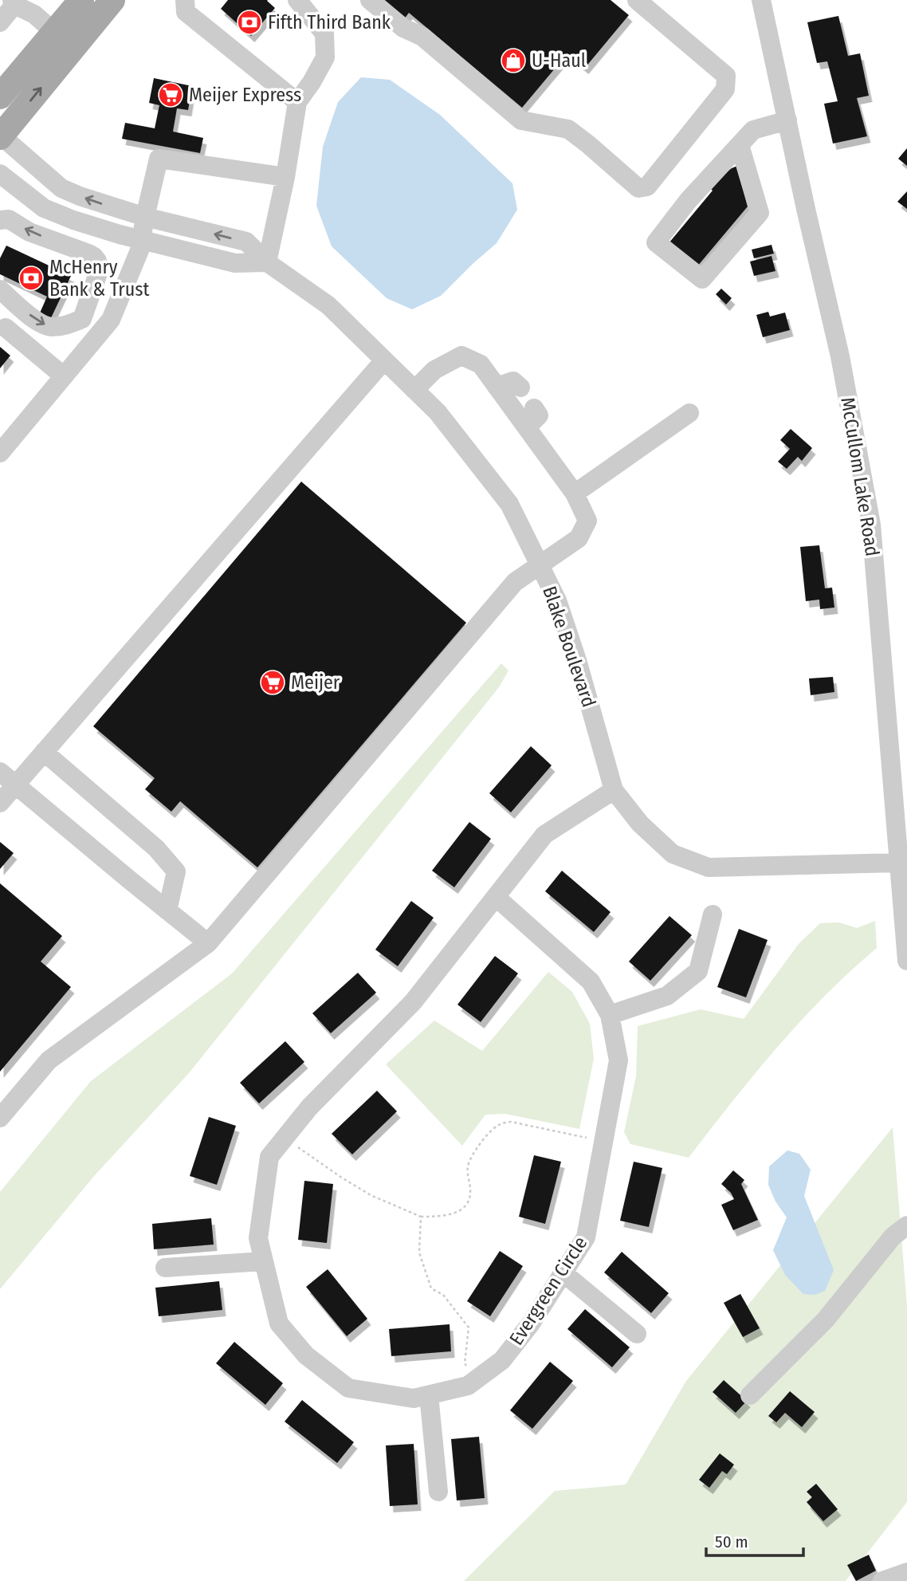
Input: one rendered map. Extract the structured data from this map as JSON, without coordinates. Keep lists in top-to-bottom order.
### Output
{
  "streets": {
    "street": ["McCullom Lake Road", "Blake Boulevard", "Evergreen Circle"]
  },
  "crossings": [
    ["McCullom Lake Road", "Blake Boulevard"],
    ["Blake Boulevard", "Evergreen Circle"]
  ],
  "places": {
    "bank": ["Fifth Third Bank", "McHenry Bank & Trust"],
    "shop": ["U-Haul"],
    "supermarket": ["Meijer Express", "Meijer"]
  },
  "scale_bar": "50 m"
}
